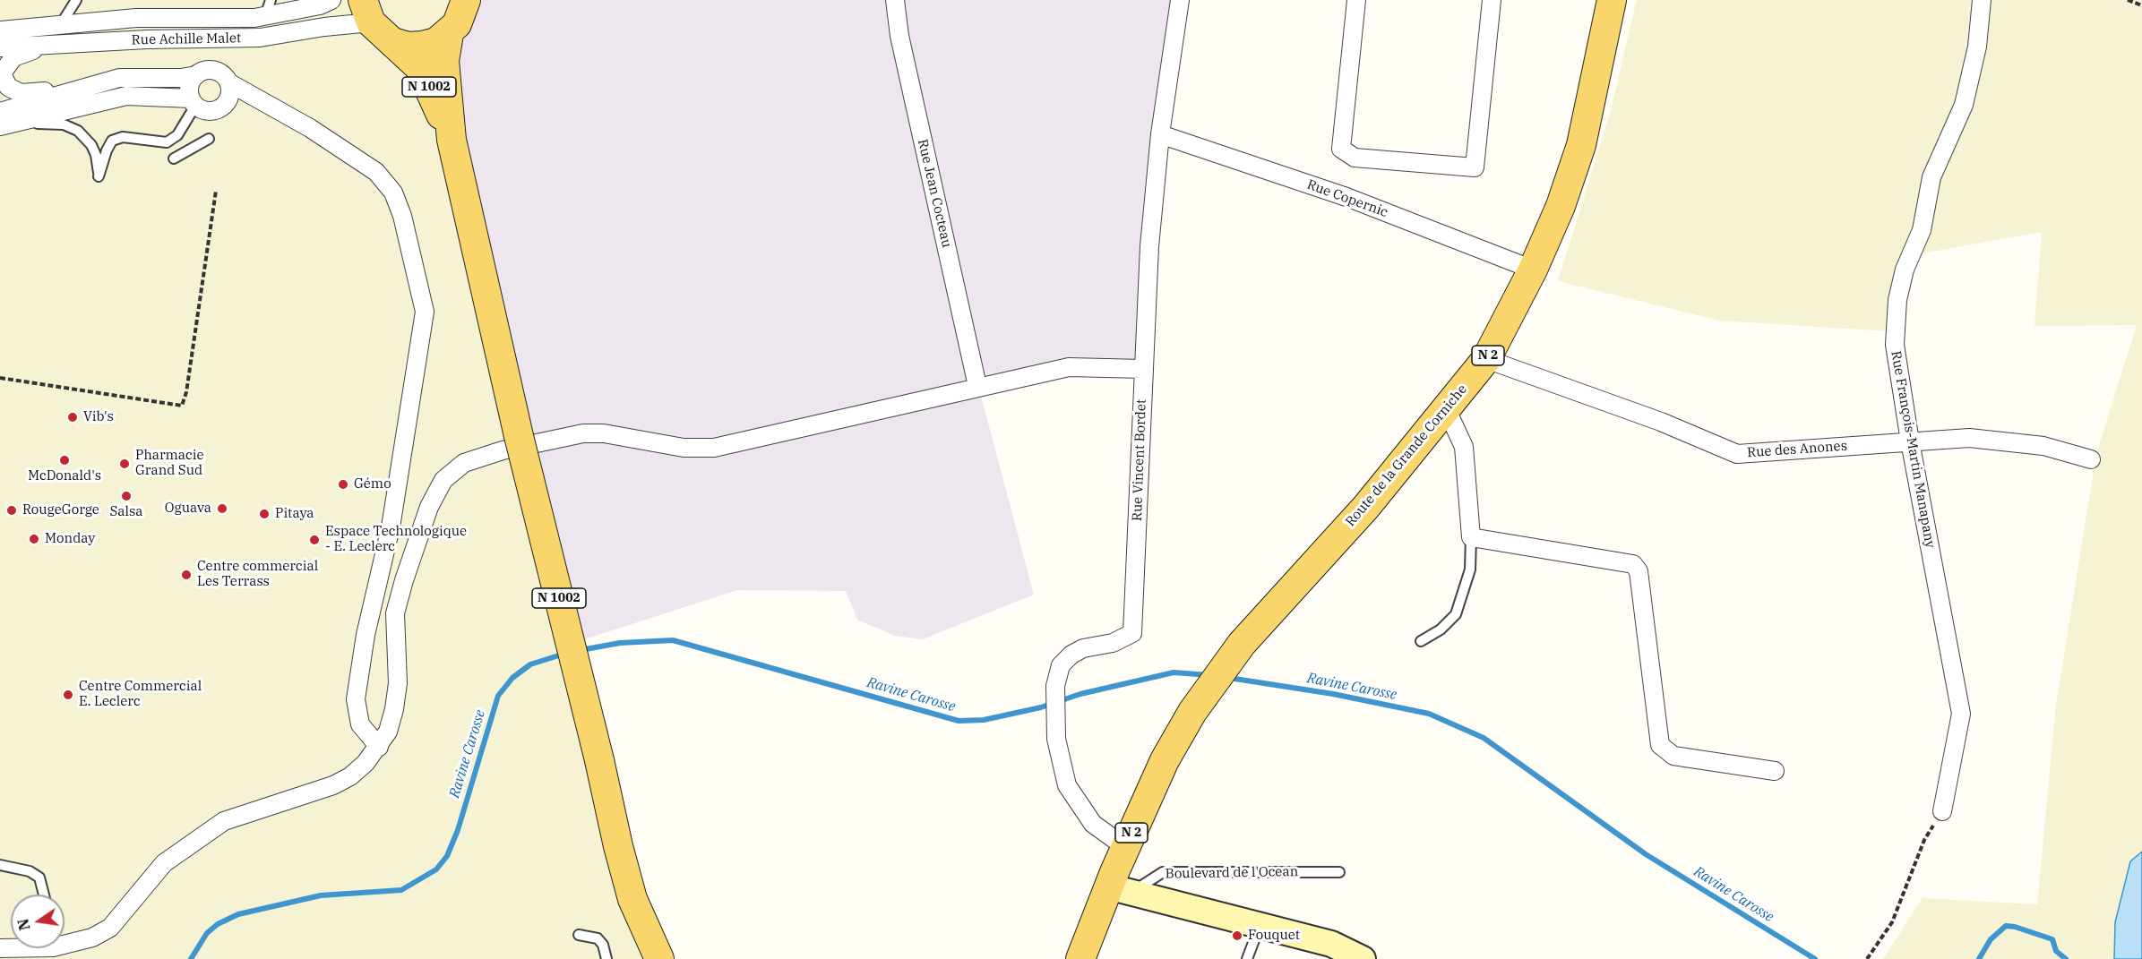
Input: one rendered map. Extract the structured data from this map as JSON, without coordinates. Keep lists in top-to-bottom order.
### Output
{
  "streets": {
    "main road": ["N 1002", "N 2", "Route de la Grande Corniche"],
    "street": [
      "Rue Achille Malet",
      "Rue Jean Cocteau",
      "Rue Copernic",
      "Rue des Anones",
      "Rue François-Martin Manapany",
      "Rue Vincent Bordet",
      "Boulevard de l'Ocean"
    ]
  },
  "crossings": [
    ["Rue Copernic", "Route de la Grande Corniche"],
    ["Rue Copernic", "Rue Vincent Bordet"],
    ["N 2", "Route de la Grande Corniche"],
    ["N 2", "Rue Vincent Bordet"],
    ["N 2", "Boulevard de l'Ocean"],
    ["Rue des Anones", "Rue François-Martin Manapany"],
    ["Rue des Anones", "Route de la Grande Corniche"],
    ["Route de la Grande Corniche", "Rue Vincent Bordet"]
  ],
  "water": ["Ravine Carosse"],
  "places": [
    "Vib's",
    "McDonald's",
    "Pharmacie Grand Sud",
    "Gémo",
    "Salsa",
    "Oguava",
    "RougeGorge",
    "Pitaya",
    "Monday",
    "Espace Technologique - E. Leclerc",
    "Centre commercial Les Terrass",
    "Centre Commercial E. Leclerc",
    "Fouquet"
  ],
  "north": "left"
}
